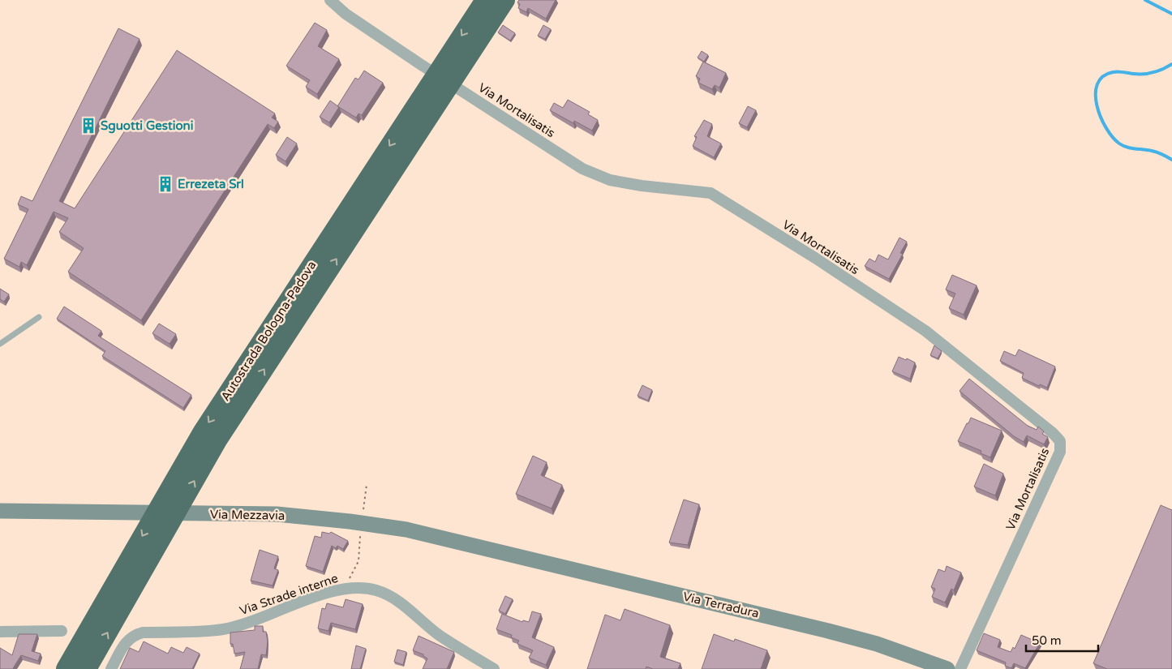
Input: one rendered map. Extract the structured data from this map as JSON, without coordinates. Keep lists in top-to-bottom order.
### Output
{
  "streets": {
    "highway": ["Autostrada Bologna-Padova"],
    "main road": ["Via Mezzavia", "Via Terradura"],
    "street": ["Via Mortalisatis", "Via Strade interne"]
  },
  "crossings": [
    ["Via Mezzavia", "Via Terradura"]
  ],
  "places": {
    "building": ["Sguotti Gestioni", "Errezeta Srl"]
  },
  "scale_bar": "50 m"
}
